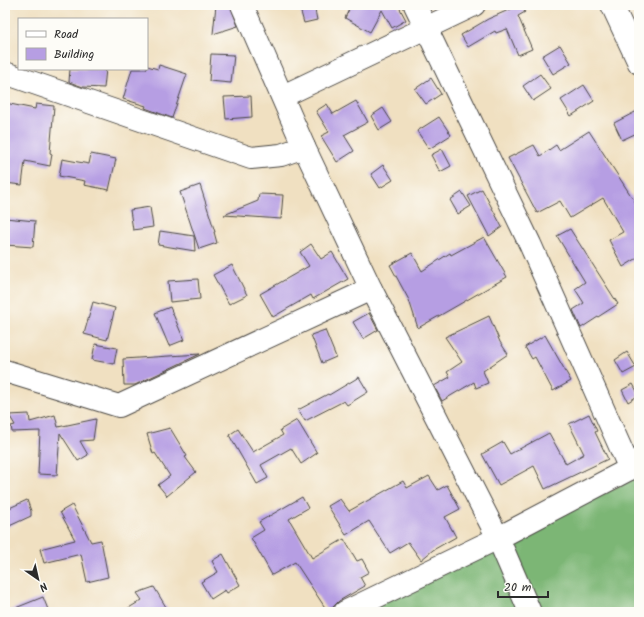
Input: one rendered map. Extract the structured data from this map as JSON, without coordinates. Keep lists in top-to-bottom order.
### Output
{
  "legend": ["Road", "Building"],
  "scale_bar": "20 m",
  "north": "bottom right"
}
